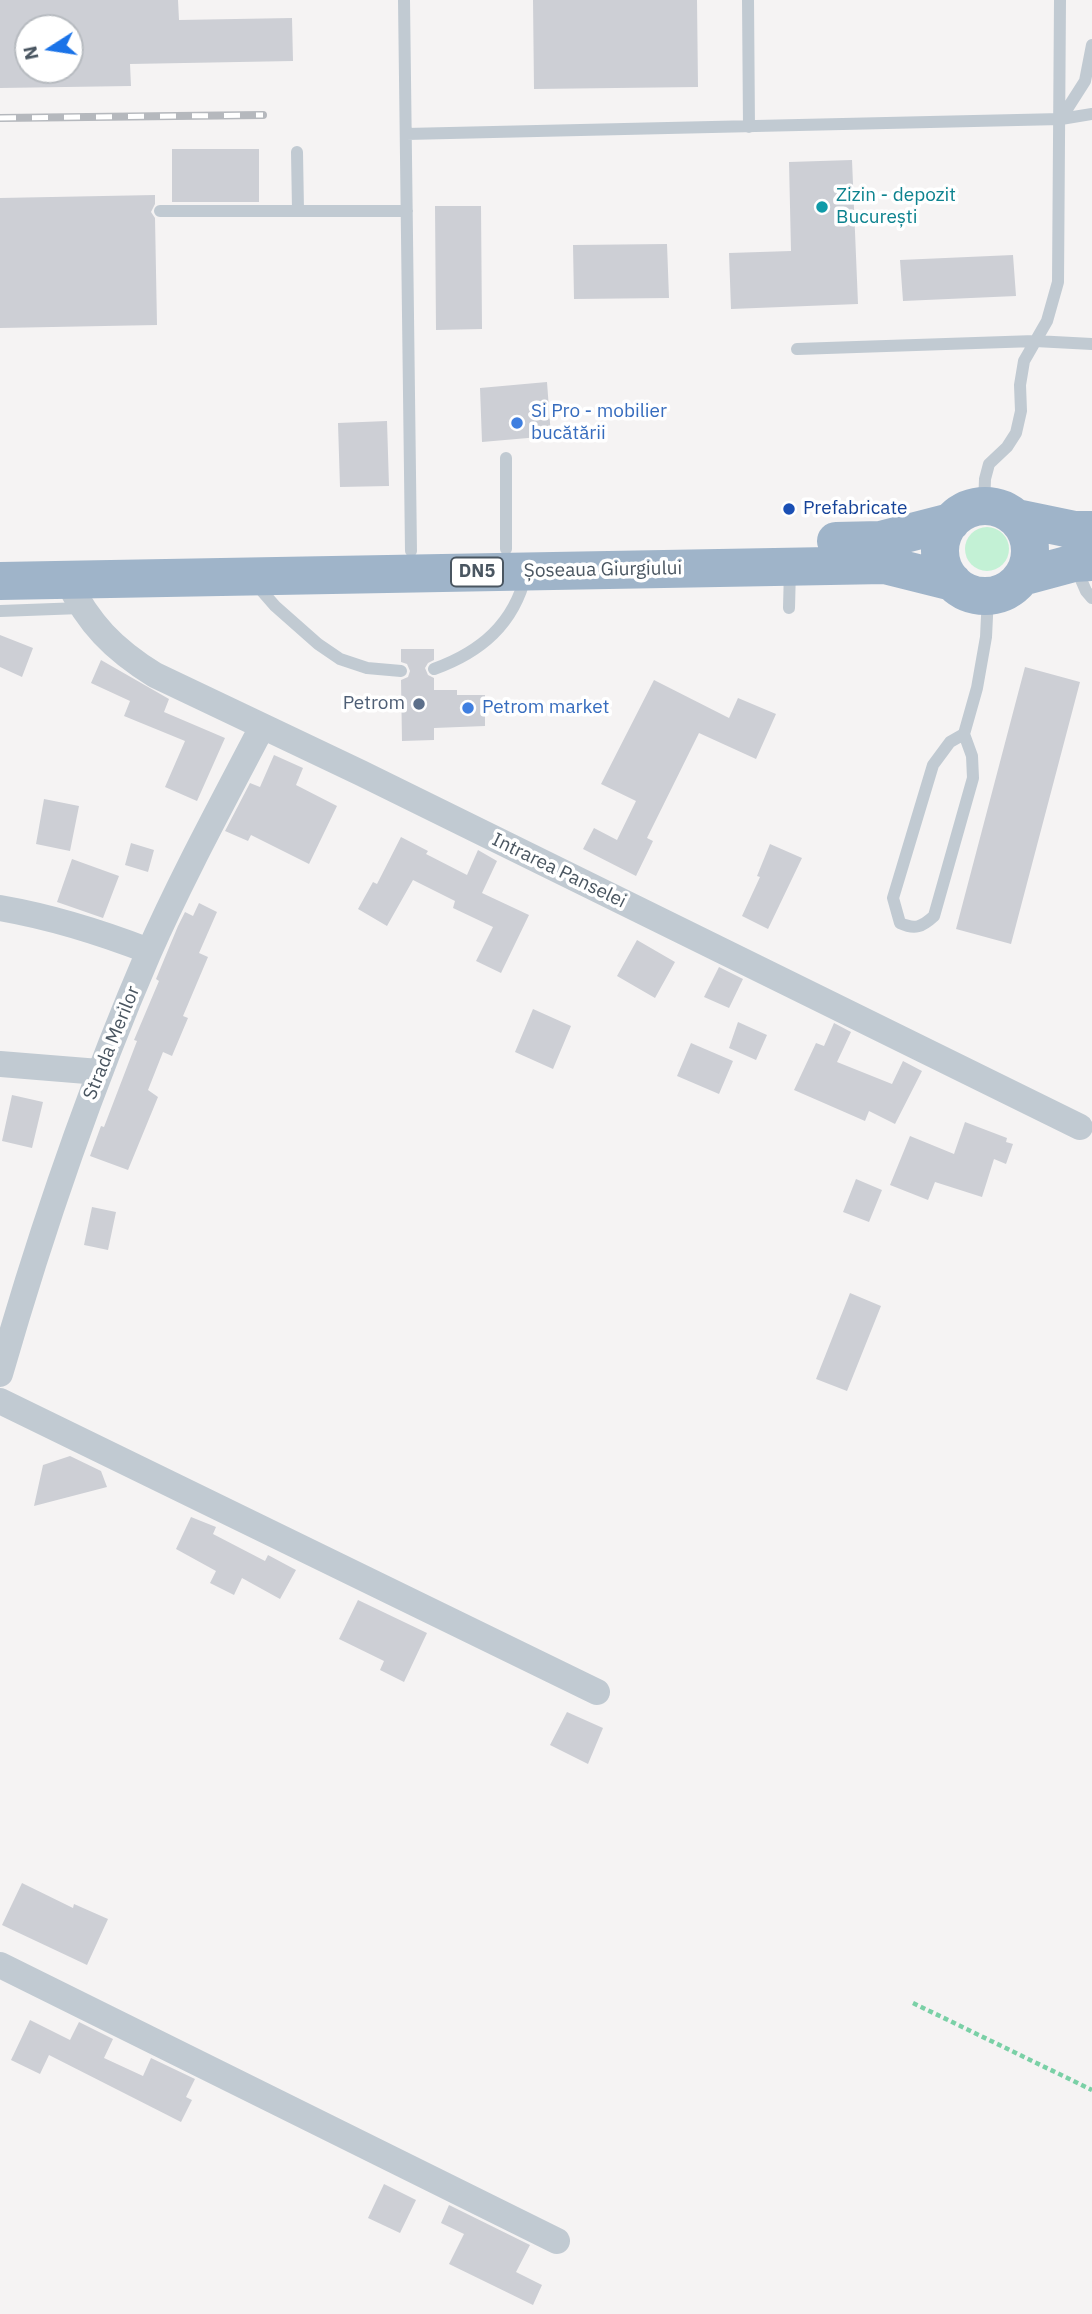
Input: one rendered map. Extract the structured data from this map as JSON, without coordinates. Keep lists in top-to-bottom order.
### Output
{
  "streets": {
    "highway": ["Șoseaua Giurgiului", "DN5"],
    "street": ["Intrarea Panselei", "Strada Merilor"]
  },
  "crossings": [
    ["Șoseaua Giurgiului", "Intrarea Panselei"],
    ["Intrarea Panselei", "Strada Merilor"]
  ],
  "places": [
    "Zizin - depozit București",
    "Si Pro - mobilier bucătării",
    "Prefabricate",
    "Petrom",
    "Petrom market"
  ],
  "north": "left"
}
